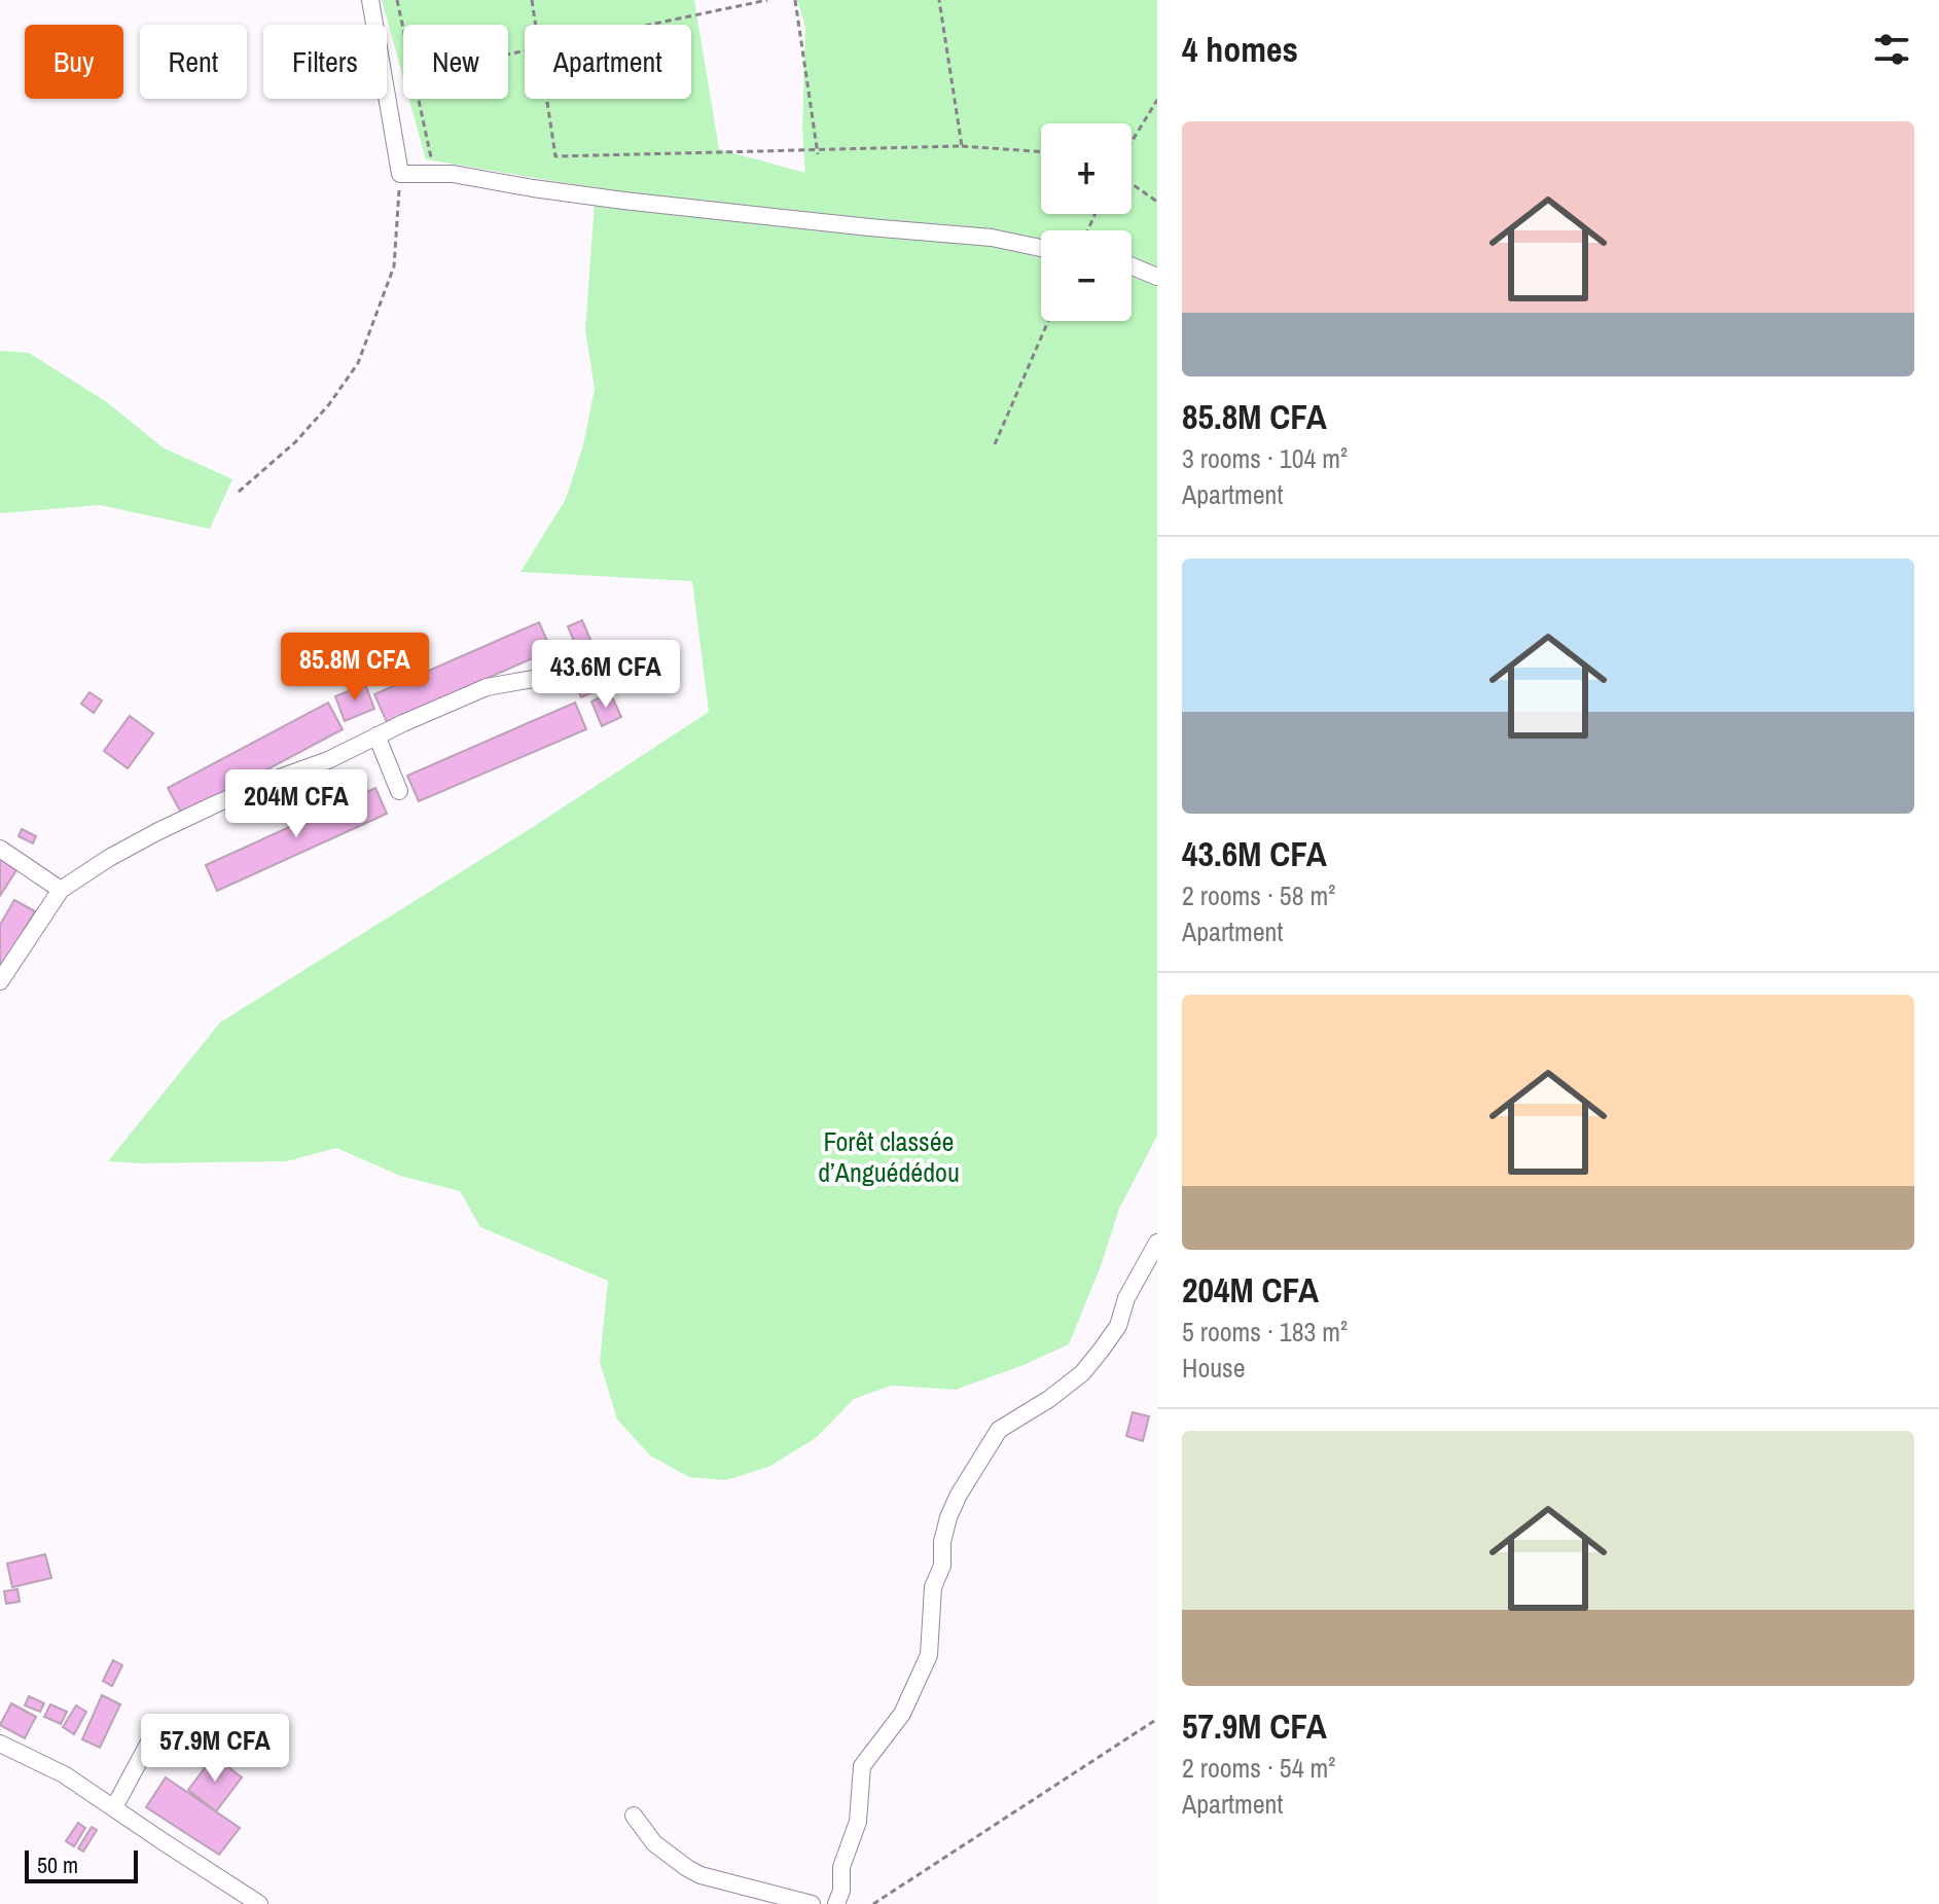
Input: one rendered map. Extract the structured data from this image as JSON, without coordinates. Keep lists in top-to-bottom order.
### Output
{
  "parks": ["Forêt classée d’Anguédédou"],
  "scale_bar": "50 m",
  "page": {
    "heading": "4 homes",
    "chip": [
      "Buy",
      "Rent",
      "Filters",
      "New",
      "Apartment"
    ],
    "list": [
      {
        "name": "85.8M CFA",
        "note": "3 rooms · 104 m² · Apartment"
      },
      {
        "name": "43.6M CFA",
        "note": "2 rooms · 58 m² · Apartment"
      },
      {
        "name": "204M CFA",
        "note": "5 rooms · 183 m² · House"
      },
      {
        "name": "57.9M CFA",
        "note": "2 rooms · 54 m² · Apartment"
      }
    ],
    "map_buttons": ["+", "−"],
    "price": [
      "85.8M CFA",
      "43.6M CFA",
      "204M CFA",
      "57.9M CFA"
    ],
    "scale": "50 m"
  }
}
